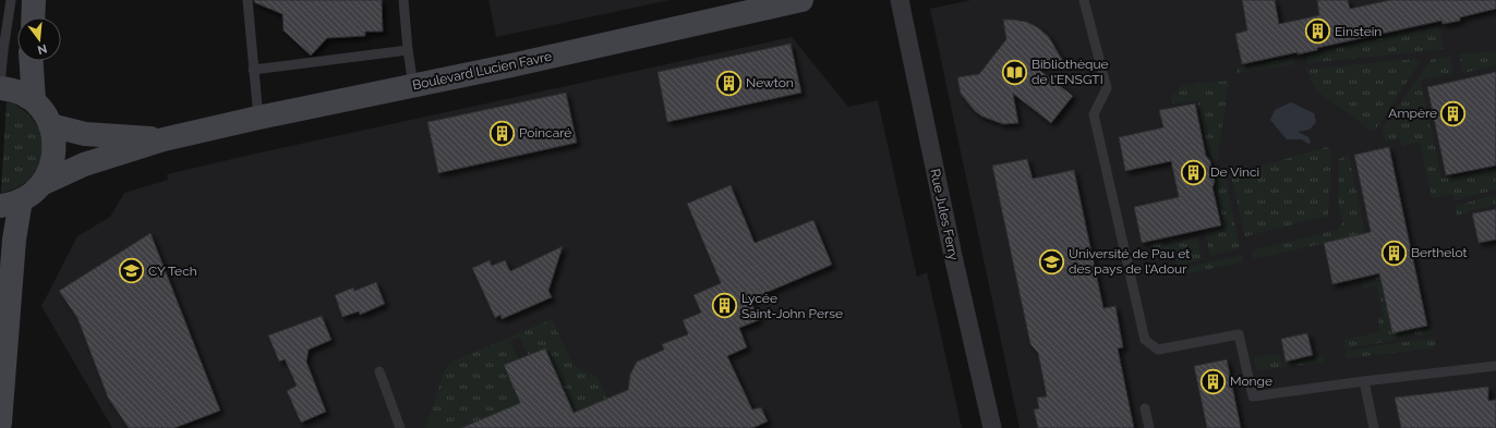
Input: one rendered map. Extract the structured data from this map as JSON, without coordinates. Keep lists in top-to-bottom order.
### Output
{
  "streets": {
    "street": ["Boulevard Lucien Favre", "Rue Jules Ferry"]
  },
  "places": {
    "building": [
      "Einstein",
      "Newton",
      "Ampère",
      "Poincaré",
      "De Vinci",
      "Berthelot",
      "Lycée Saint-John Perse",
      "Monge"
    ],
    "library": ["Bibliothèque de l'ENSGTI"],
    "school or university": ["Université de Pau et des pays de l'Adour", "CY Tech"]
  },
  "north": "bottom"
}
